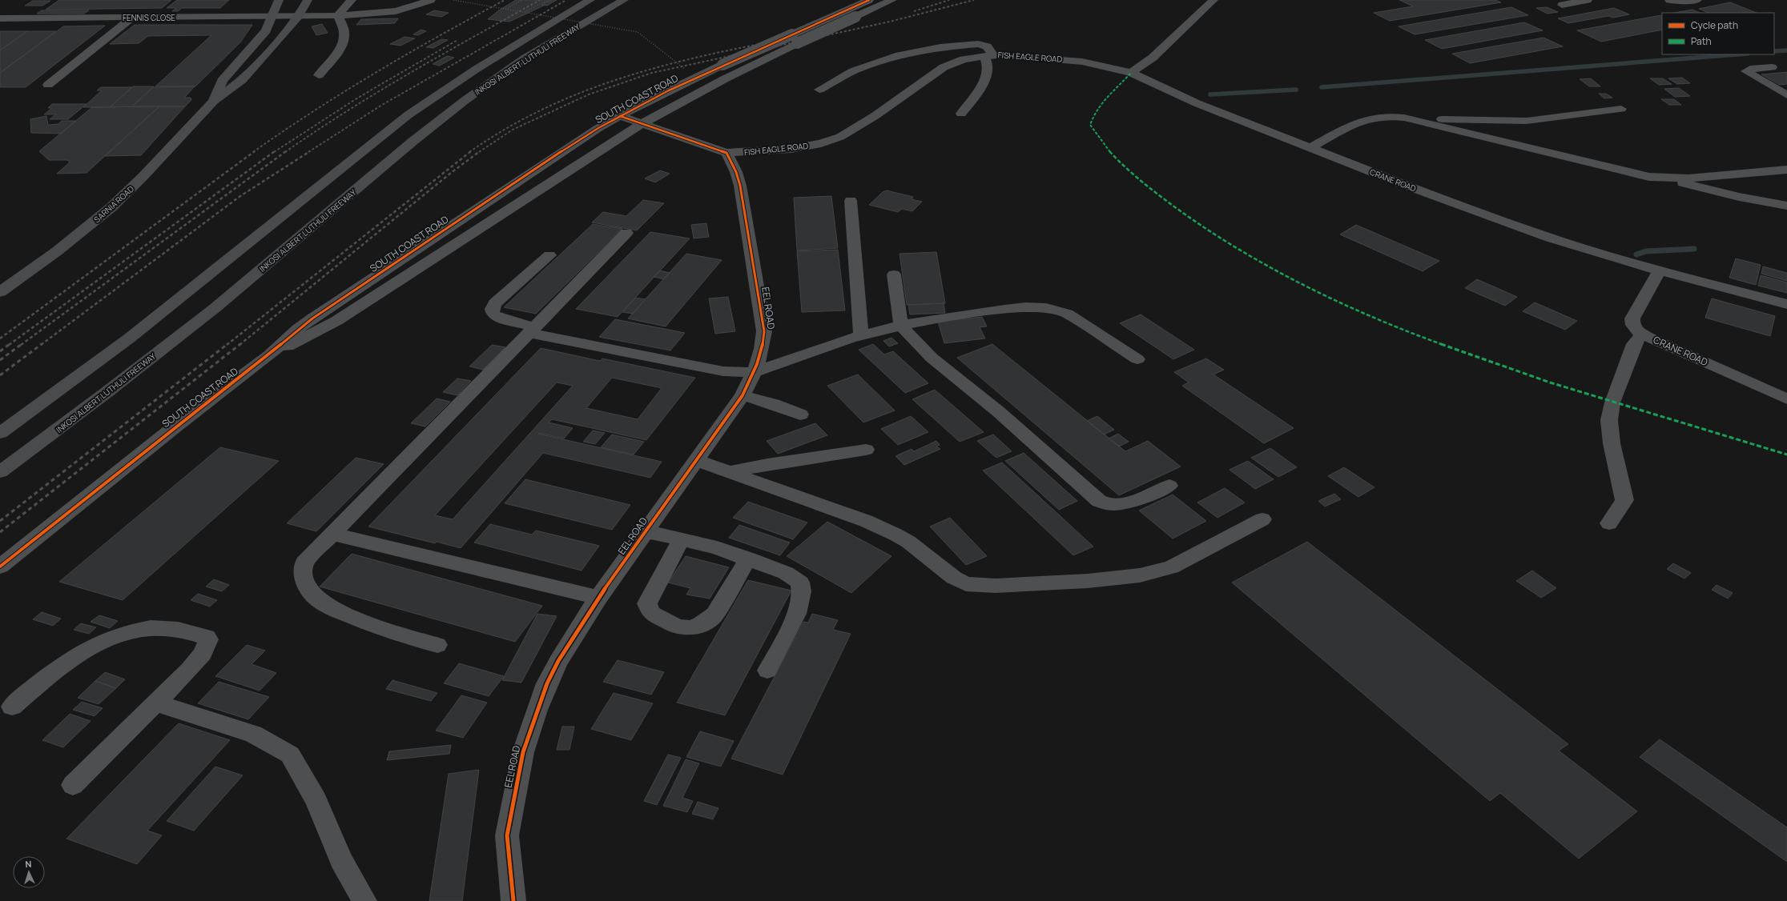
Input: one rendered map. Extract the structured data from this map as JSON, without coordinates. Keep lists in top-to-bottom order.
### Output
{
  "streets": {
    "main road": ["INKOSI ALBERT LUTHULI FREEWAY", "SARNIA ROAD"],
    "street": [
      "FENNIS CLOSE",
      "FISH EAGLE ROAD",
      "SOUTH COAST ROAD",
      "CRANE ROAD",
      "EEL ROAD"
    ]
  },
  "crossings": [
    ["FENNIS CLOSE", "SARNIA ROAD"],
    ["FISH EAGLE ROAD", "CRANE ROAD"],
    ["FISH EAGLE ROAD", "EEL ROAD"]
  ],
  "legend": ["Cycle path", "Path"],
  "north": "top"
}
